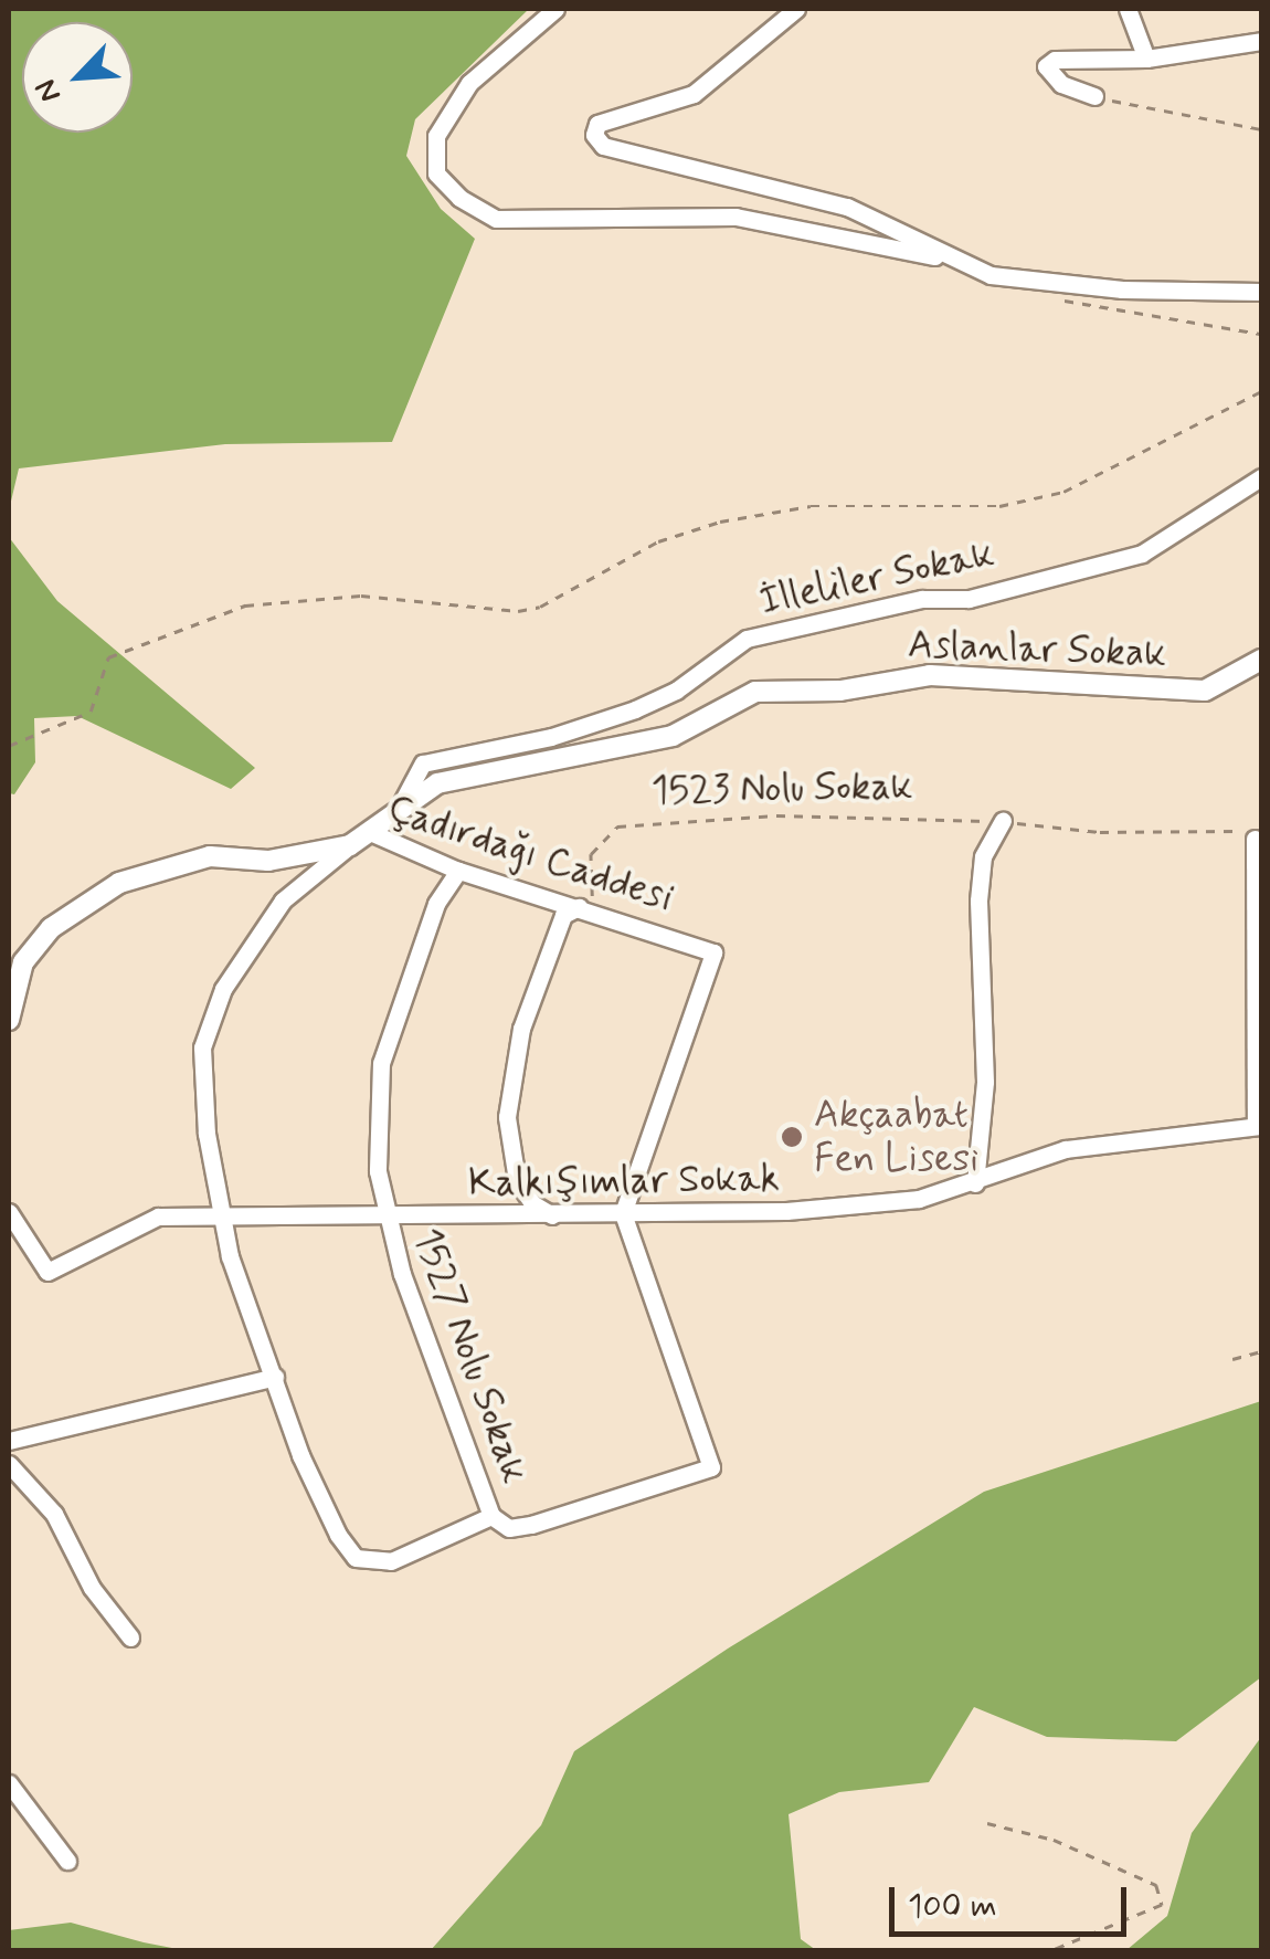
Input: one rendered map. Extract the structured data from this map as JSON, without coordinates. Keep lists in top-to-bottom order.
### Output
{
  "streets": {
    "street": [
      "İlleliler Sokak",
      "Aslanlar Sokak",
      "Çadırdağı Caddesi",
      "Kalkışımlar Sokak",
      "1527 Nolu Sokak"
    ],
    "path": ["1523 Nolu Sokak"]
  },
  "crossings": [
    ["İlleliler Sokak", "Aslanlar Sokak"],
    ["Aslanlar Sokak", "Çadırdağı Caddesi"],
    ["1523 Nolu Sokak", "Çadırdağı Caddesi"],
    ["1523 Nolu Sokak", "Kalkışımlar Sokak"],
    ["Çadırdağı Caddesi", "Kalkışımlar Sokak"],
    ["Çadırdağı Caddesi", "1527 Nolu Sokak"],
    ["Kalkışımlar Sokak", "1527 Nolu Sokak"]
  ],
  "places": ["Akçaabat Fen Lisesi"],
  "scale_bar": "100 m",
  "north": "bottom left"
}
